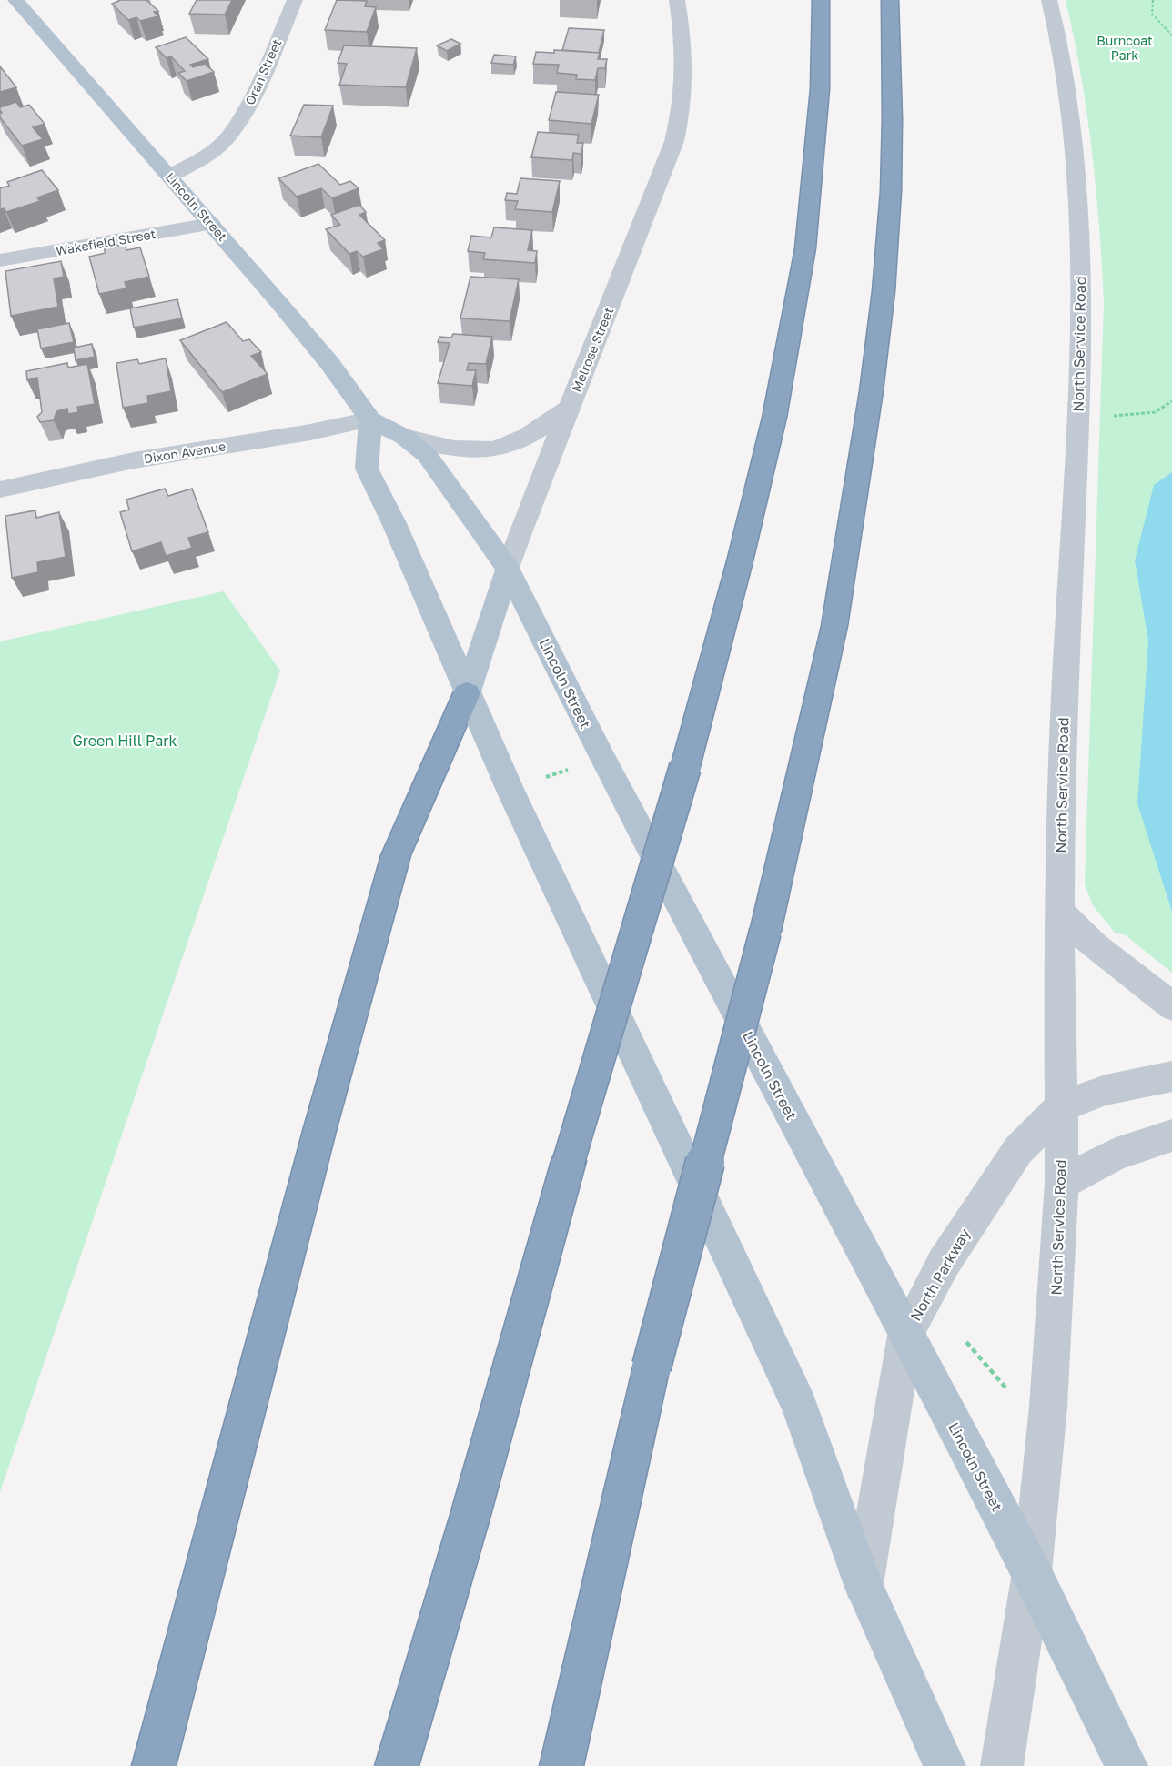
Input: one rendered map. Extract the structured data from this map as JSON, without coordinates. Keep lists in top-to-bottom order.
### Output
{
  "streets": {
    "main road": ["Lincoln Street", "Melrose Street"],
    "street": [
      "Oran Street",
      "Wakefield Street",
      "North Service Road",
      "Dixon Avenue",
      "North Parkway"
    ]
  },
  "crossings": [
    ["Oran Street", "Lincoln Street"],
    ["Lincoln Street", "Wakefield Street"],
    ["Lincoln Street", "North Service Road"],
    ["Lincoln Street", "Melrose Street"],
    ["Lincoln Street", "Dixon Avenue"],
    ["Lincoln Street", "North Parkway"],
    ["North Service Road", "North Parkway"]
  ],
  "parks": ["Burncoat Park", "Green Hill Park"]
}
